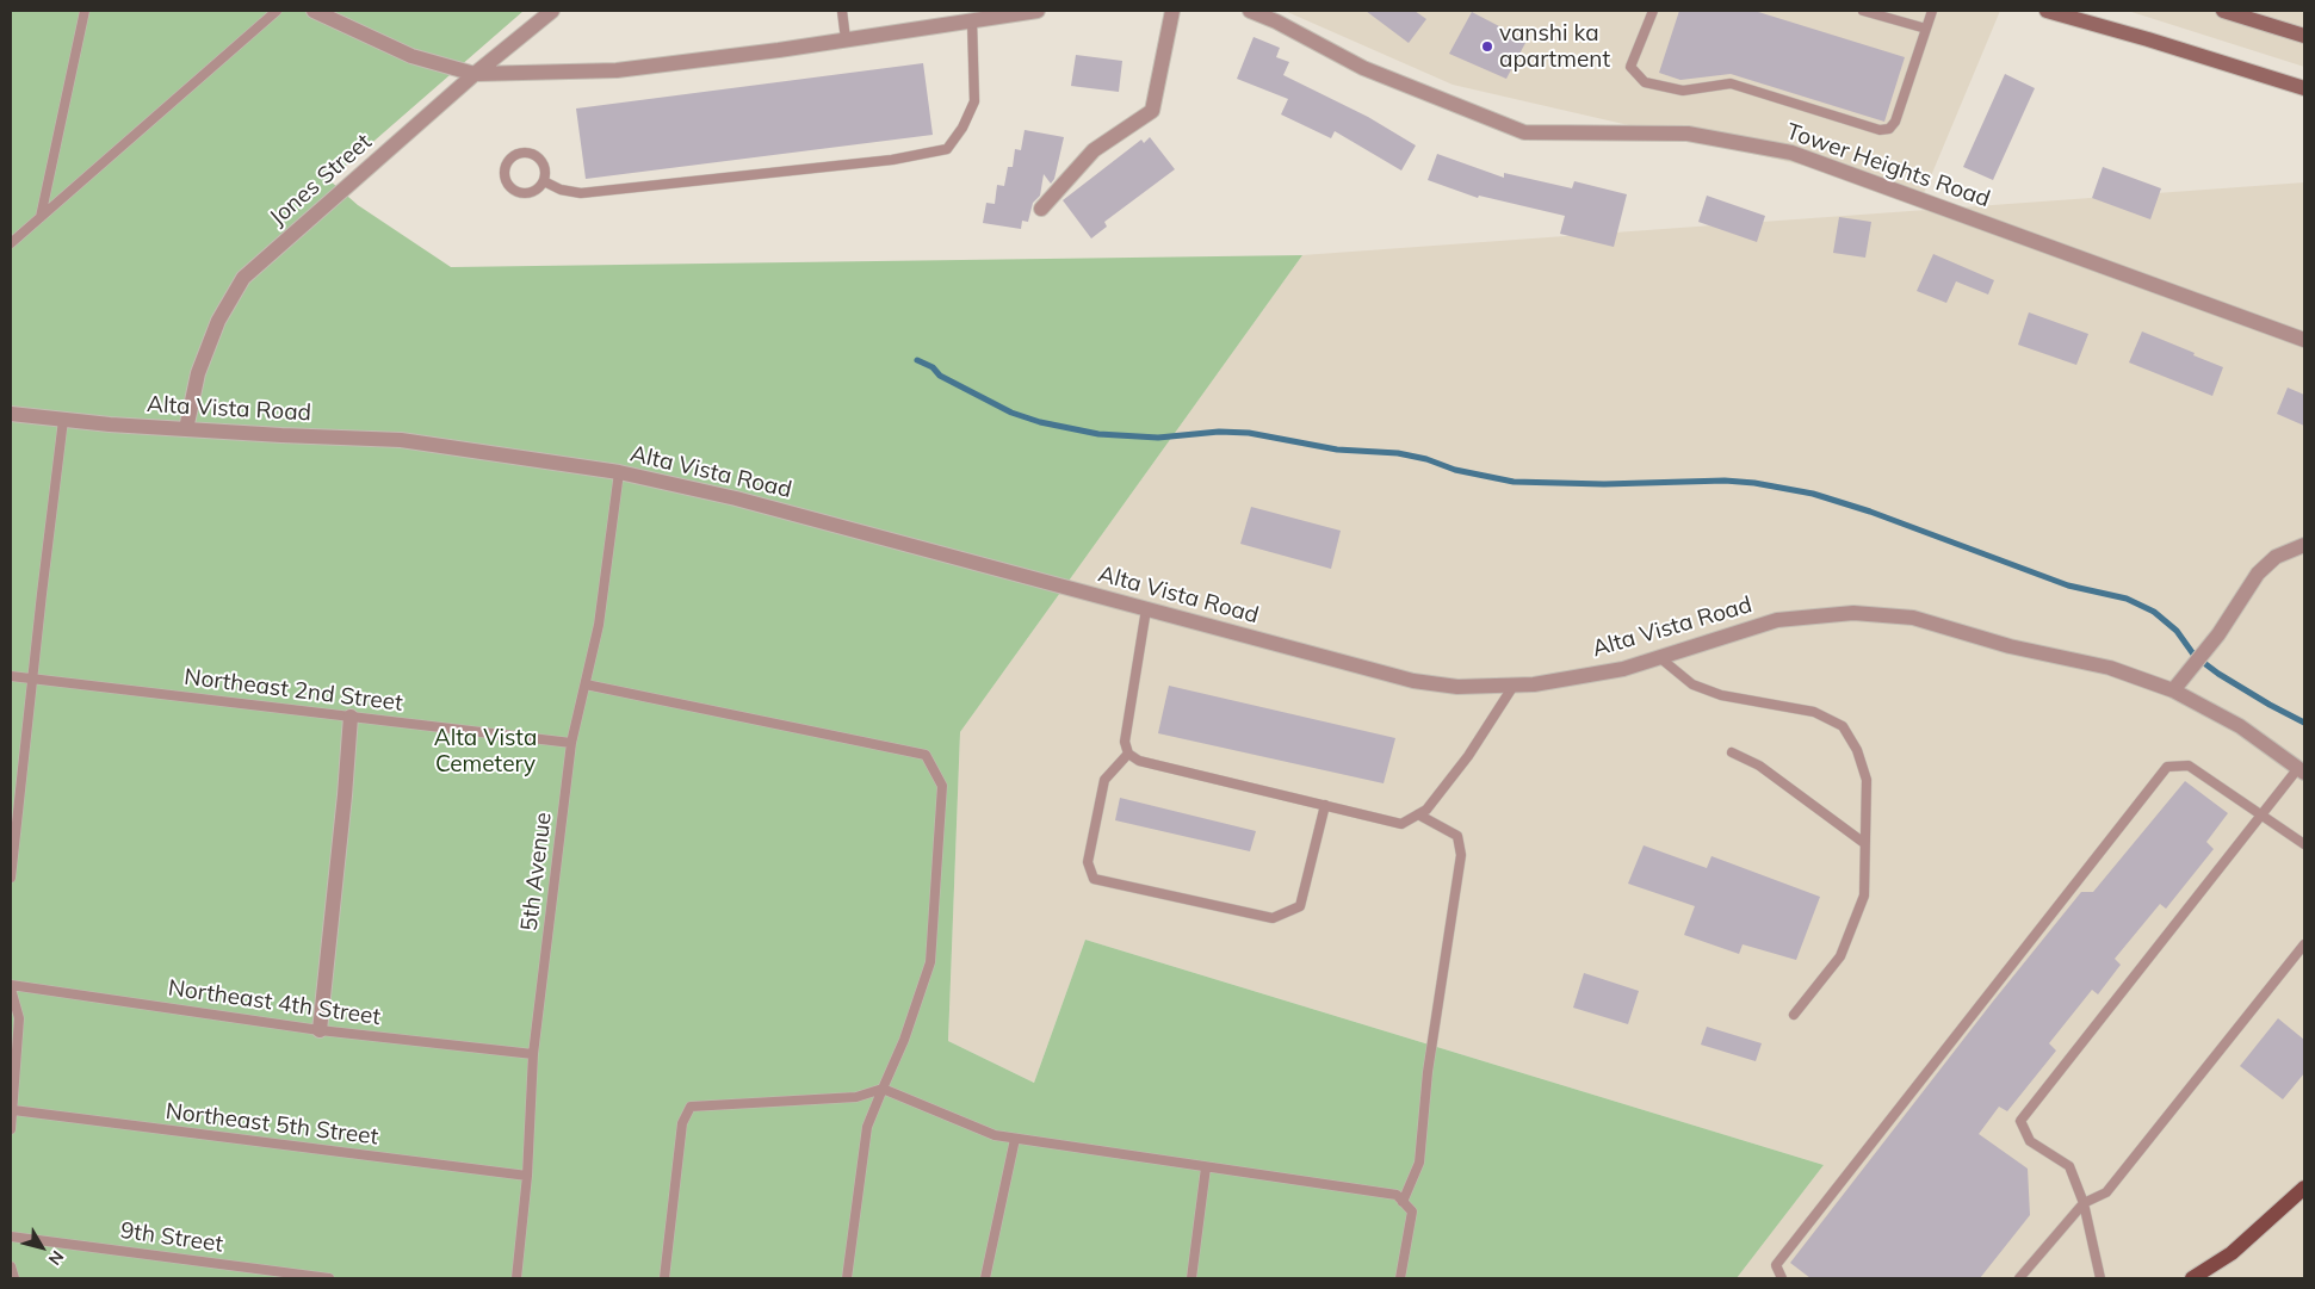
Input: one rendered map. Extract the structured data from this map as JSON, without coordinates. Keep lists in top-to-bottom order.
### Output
{
  "streets": {
    "street": ["Tower Heights Road", "Jones Street", "Alta Vista Road"],
    "lane": [
      "Northeast 2nd Street",
      "5th Avenue",
      "Northeast 4th Street",
      "Northeast 5th Street",
      "9th Street"
    ]
  },
  "crossings": [
    ["Jones Street", "Alta Vista Road"],
    ["Alta Vista Road", "5th Avenue"],
    ["Northeast 2nd Street", "5th Avenue"],
    ["5th Avenue", "Northeast 4th Street"],
    ["5th Avenue", "Northeast 5th Street"]
  ],
  "parks": ["Alta Vista Cemetery"],
  "places": ["vanshi ka apartment"],
  "north": "bottom right"
}
